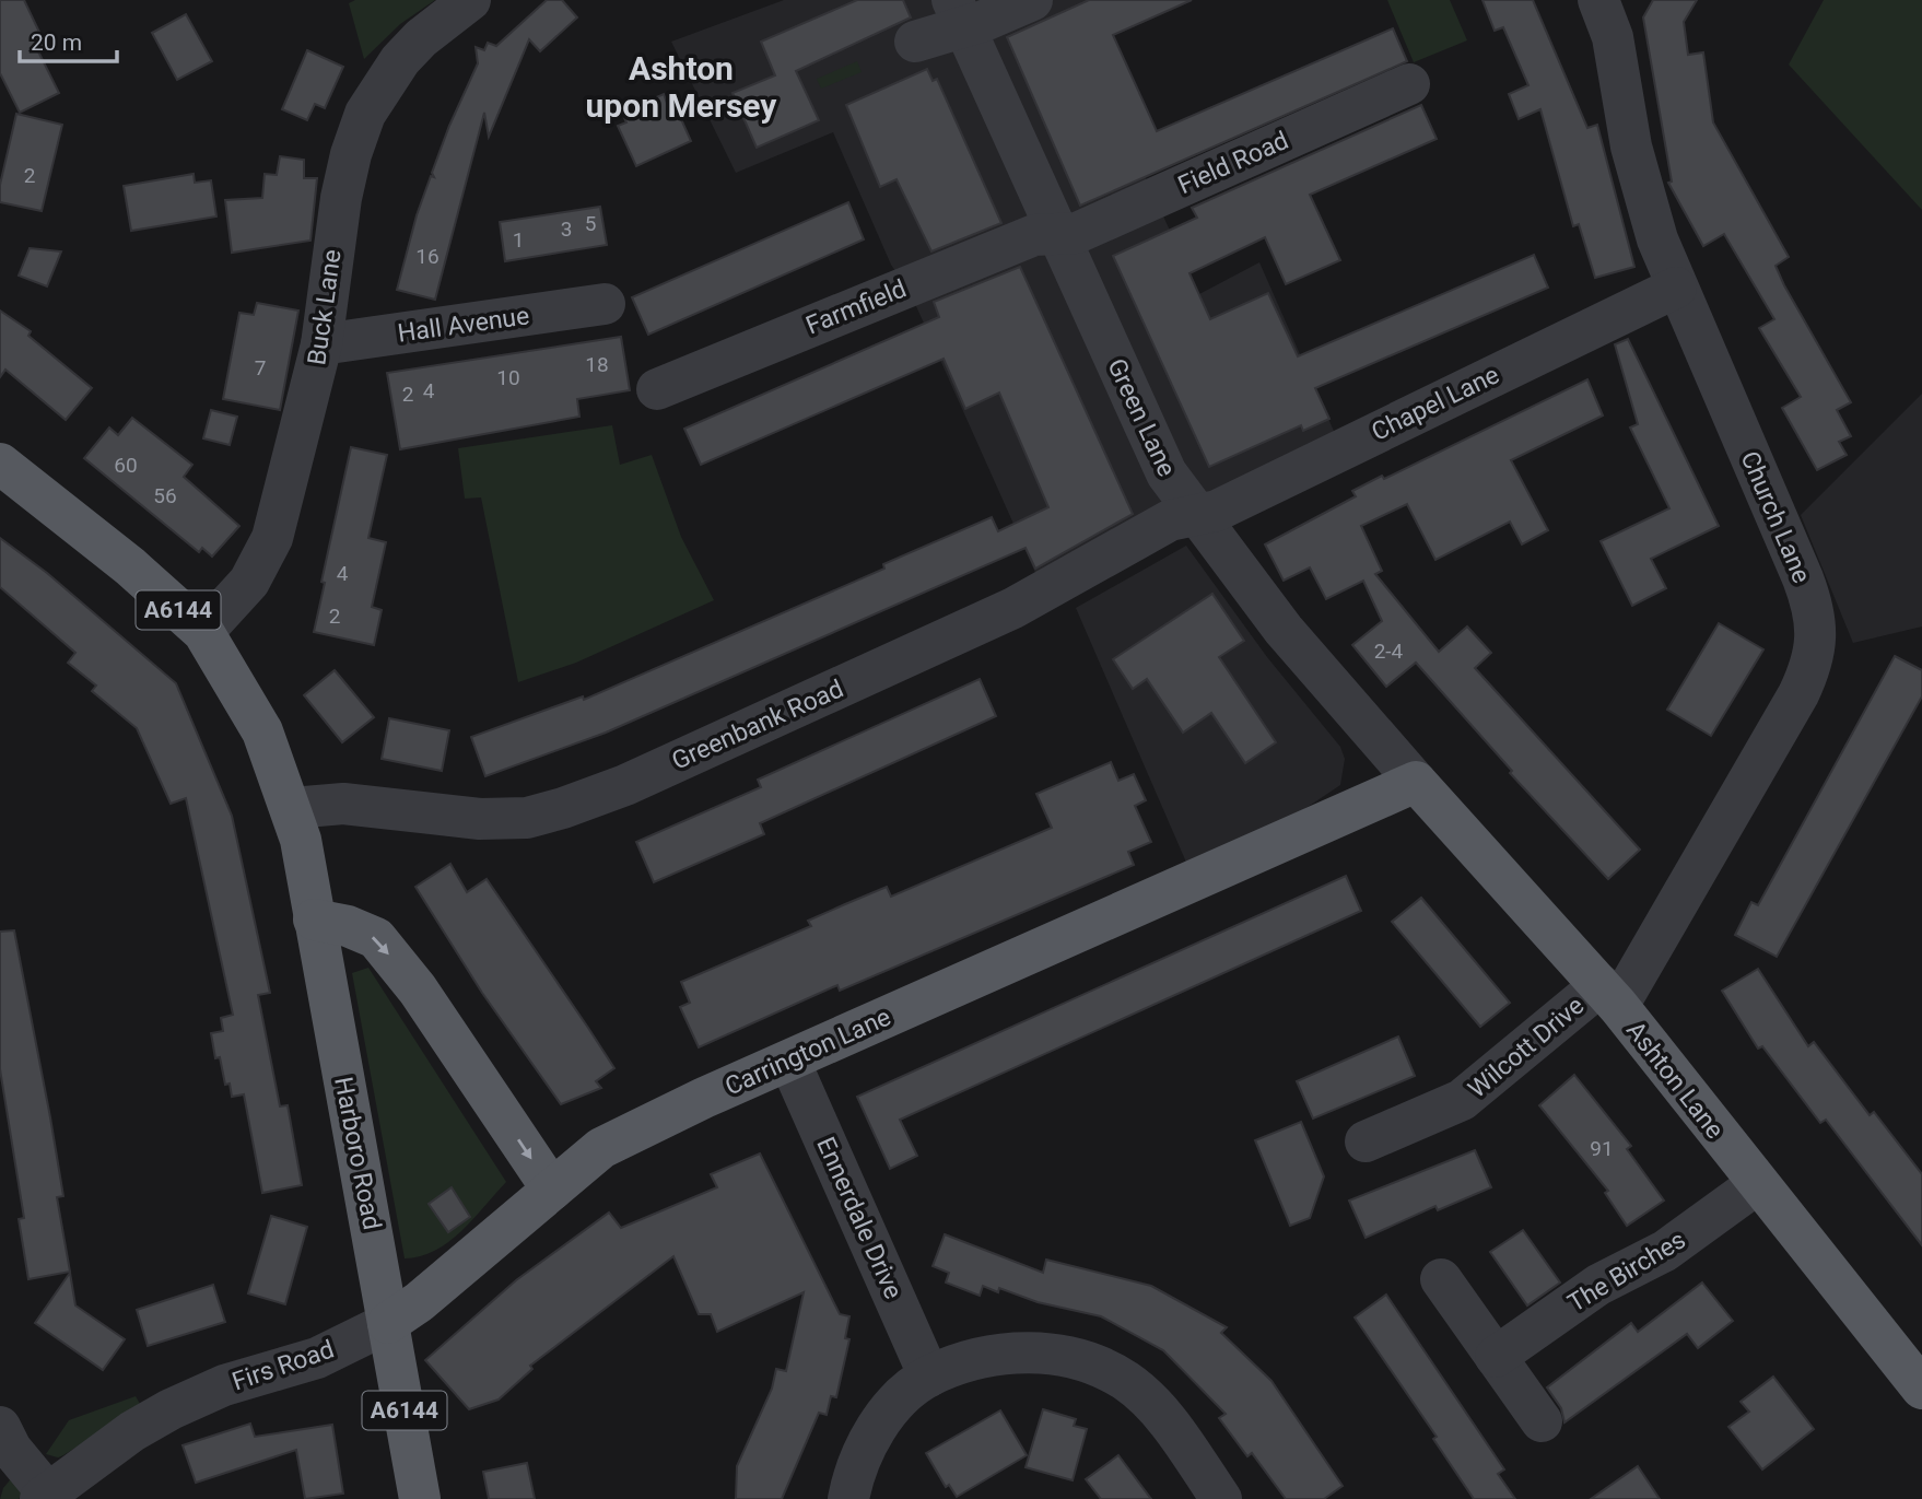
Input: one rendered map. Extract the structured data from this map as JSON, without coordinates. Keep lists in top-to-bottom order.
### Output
{
  "streets": {
    "main road": [
      "A6144",
      "Carrington Lane",
      "Ashton Lane",
      "Harboro Road",
      "Firs Road"
    ],
    "street": [
      "Field Road",
      "Buck Lane",
      "Farmfield",
      "Hall Avenue",
      "Chapel Lane",
      "Green Lane",
      "Church Lane",
      "Greenbank Road",
      "Wilcott Drive",
      "Ennerdale Drive",
      "The Birches"
    ]
  },
  "crossings": [
    ["Field Road", "Farmfield"],
    ["Field Road", "Green Lane"],
    ["Buck Lane", "Hall Avenue"],
    ["Buck Lane", "A6144"],
    ["Farmfield", "Green Lane"],
    ["Chapel Lane", "Green Lane"],
    ["Chapel Lane", "Church Lane"],
    ["Chapel Lane", "Greenbank Road"],
    ["Green Lane", "Greenbank Road"],
    ["Green Lane", "Carrington Lane"],
    ["Green Lane", "Ashton Lane"],
    ["Church Lane", "Wilcott Drive"],
    ["Church Lane", "Ashton Lane"],
    ["A6144", "Greenbank Road"],
    ["A6144", "Harboro Road"],
    ["Greenbank Road", "Harboro Road"],
    ["Wilcott Drive", "Ashton Lane"],
    ["Carrington Lane", "Ashton Lane"],
    ["Carrington Lane", "Ennerdale Drive"],
    ["Carrington Lane", "Firs Road"],
    ["Ashton Lane", "The Birches"],
    ["Harboro Road", "Firs Road"]
  ],
  "districts": ["Ashton upon Mersey"],
  "house_numbers": [
    "2",
    "5",
    "3",
    "1",
    "16",
    "18",
    "7",
    "10",
    "4",
    "2",
    "60",
    "56",
    "4",
    "2",
    "2-4",
    "91"
  ],
  "scale_bar": "20 m"
}
